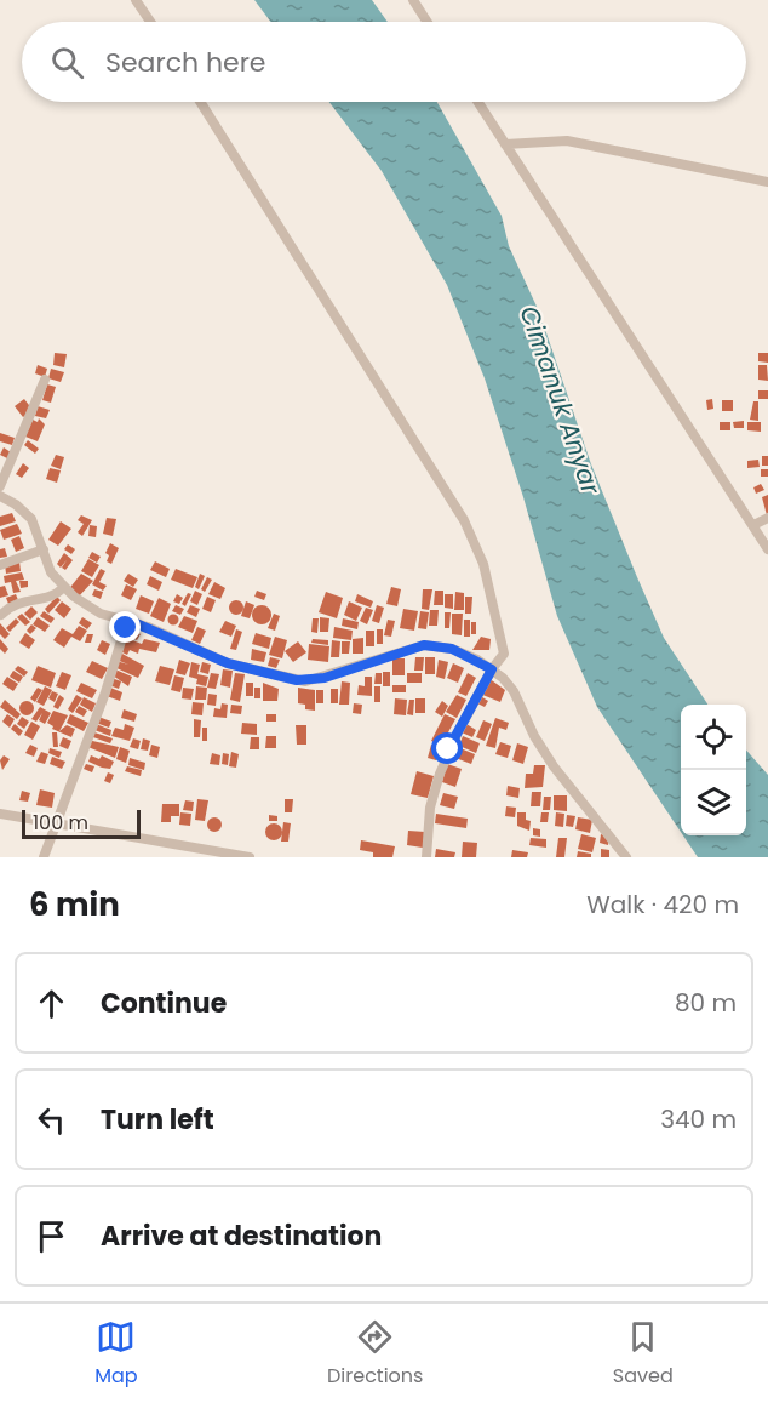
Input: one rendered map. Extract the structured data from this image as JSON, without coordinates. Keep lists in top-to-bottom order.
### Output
{
  "water": ["Cimanuk Anyar"],
  "scale_bar": "100 m",
  "page": {
    "search": "Search here",
    "scale": "100 m",
    "heading": ["6 min", "Walk · 420 m"],
    "list": [
      ["Continue", "80 m"],
      ["Turn left", "340 m"],
      "Arrive at destination"
    ],
    "nav": ["Map", "Directions", "Saved"]
  }
}
